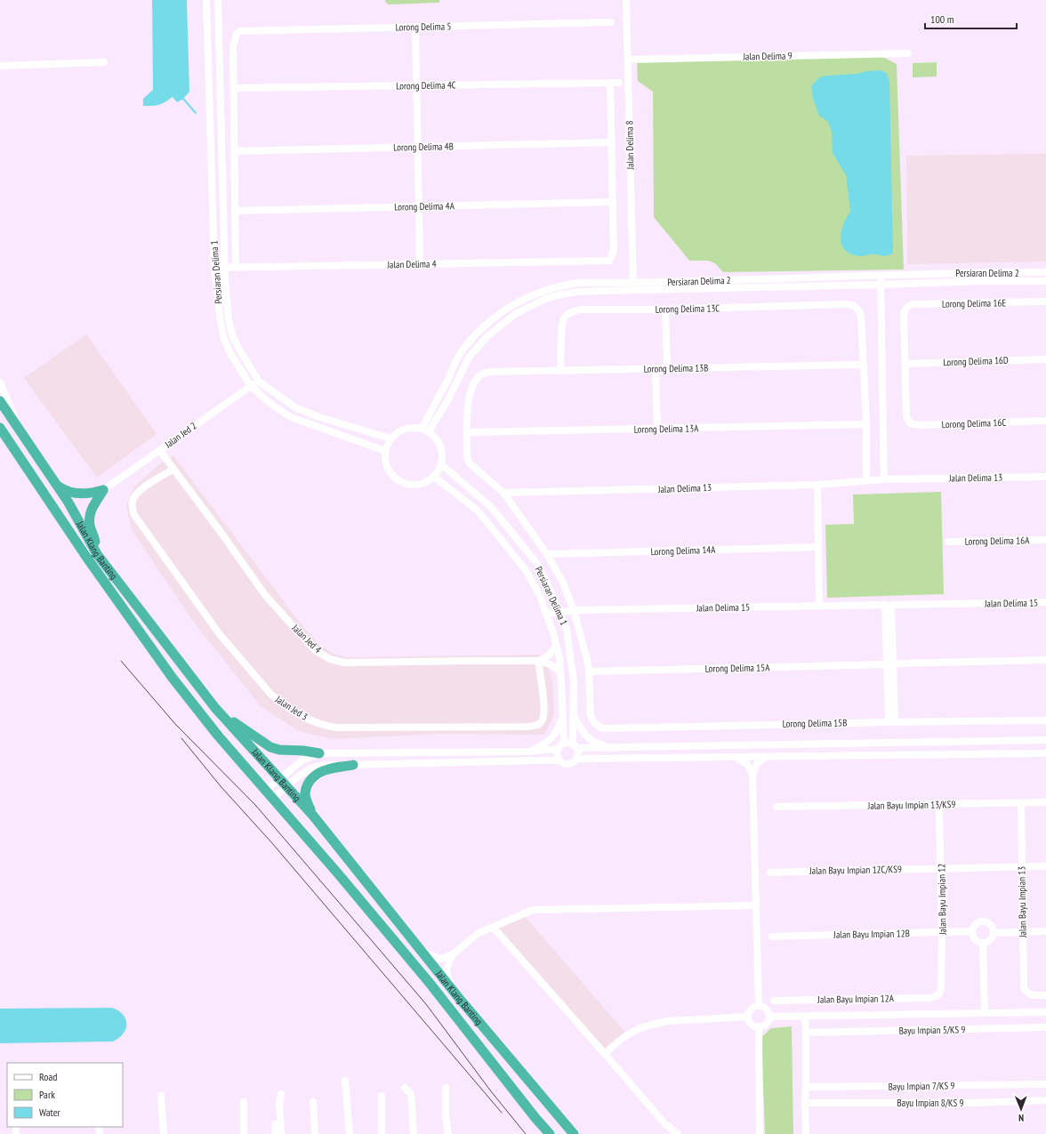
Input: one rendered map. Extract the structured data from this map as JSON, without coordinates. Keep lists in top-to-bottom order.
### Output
{
  "streets": {
    "highway": ["Jalan Klang Banting"],
    "street": [
      "Lorong Delima 5",
      "Jalan Delima 9",
      "Lorong Delima 4C",
      "Jalan Delima 8",
      "Lorong Delima 4B",
      "Lorong Delima 4A",
      "Jalan Delima 4",
      "Persiaran Delima 1",
      "Persiaran Delima 2",
      "Lorong Delima 16E",
      "Lorong Delima 13C",
      "Lorong Delima 16D",
      "Lorong Delima 13B",
      "Lorong Delima 16C",
      "Lorong Delima 13A",
      "Jalan Jed 2",
      "Jalan Delima 13",
      "Lorong Delima 16A",
      "Lorong Delima 14A",
      "Jalan Delima 15",
      "Jalan Jed 4",
      "Lorong Delima 15A",
      "Jalan Jed 3",
      "Lorong Delima 15B",
      "Jalan Bayu Impian 13/KS9",
      "Jalan Bayu Impian 12C/KS9",
      "Jalan Bayu Impian 12",
      "Jalan Bayu Impian 13",
      "Jalan Bayu Impian 12B",
      "Jalan Bayu Impian 12A",
      "Bayu Impian 5/KS 9",
      "Bayu Impian 7/KS 9",
      "Bayu Impian 8/KS 9"
    ]
  },
  "crossings": [
    ["Lorong Delima 5", "Lorong Delima 4C"],
    ["Jalan Delima 9", "Jalan Delima 8"],
    ["Jalan Delima 8", "Persiaran Delima 2"],
    ["Lorong Delima 4A", "Jalan Delima 4"],
    ["Jalan Delima 4", "Persiaran Delima 1"],
    ["Persiaran Delima 1", "Persiaran Delima 2"],
    ["Persiaran Delima 1", "Jalan Jed 2"],
    ["Persiaran Delima 1", "Jalan Delima 15"],
    ["Persiaran Delima 1", "Jalan Jed 4"],
    ["Lorong Delima 16E", "Lorong Delima 16D"],
    ["Lorong Delima 16E", "Lorong Delima 16C"],
    ["Lorong Delima 13C", "Lorong Delima 13B"],
    ["Lorong Delima 16D", "Lorong Delima 16C"],
    ["Lorong Delima 13B", "Lorong Delima 13A"],
    ["Jalan Jed 2", "Jalan Jed 4"],
    ["Jalan Jed 4", "Jalan Jed 3"],
    ["Lorong Delima 15A", "Lorong Delima 15B"],
    ["Jalan Bayu Impian 13/KS9", "Jalan Bayu Impian 12"],
    ["Jalan Bayu Impian 13/KS9", "Jalan Bayu Impian 13"],
    ["Jalan Bayu Impian 12C/KS9", "Jalan Bayu Impian 12"],
    ["Jalan Bayu Impian 12C/KS9", "Jalan Bayu Impian 13"],
    ["Jalan Bayu Impian 12", "Jalan Bayu Impian 12B"],
    ["Jalan Bayu Impian 12", "Jalan Bayu Impian 12A"]
  ],
  "legend": ["Road", "Park", "Water"],
  "scale_bar": "100 m",
  "north": "bottom"
}
